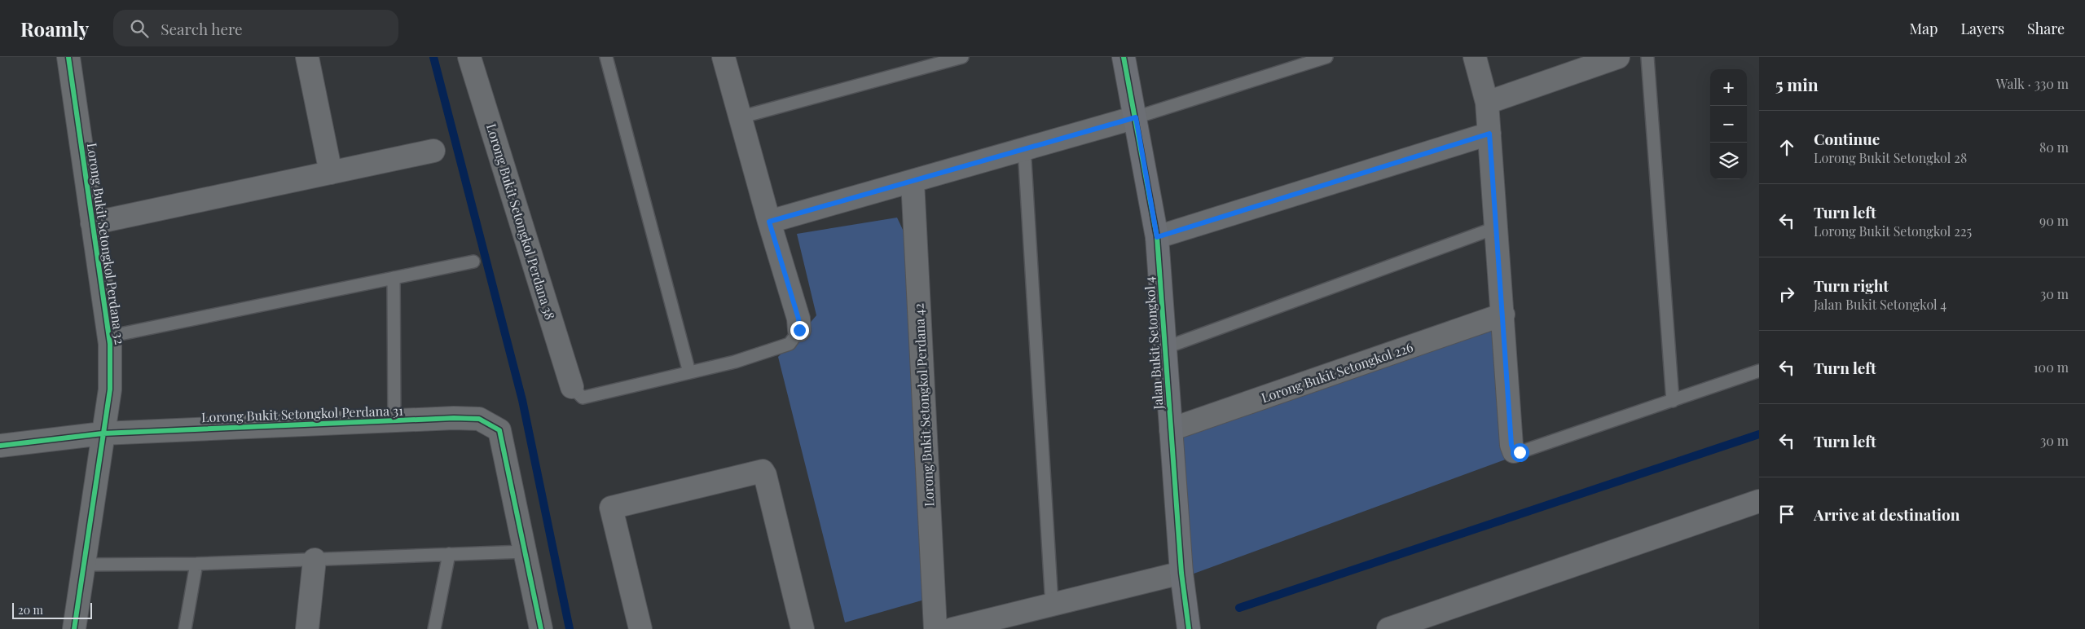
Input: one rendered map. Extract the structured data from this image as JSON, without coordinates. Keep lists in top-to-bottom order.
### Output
{
  "streets": {
    "street": [
      "Lorong Bukit Setongkol Perdana 38",
      "Lorong Bukit Setongkol Perdana 32",
      "Jalan Bukit Setongkol 4",
      "Lorong Bukit Setongkol 226",
      "Lorong Bukit Setongkol Perdana 42",
      "Lorong Bukit Setongkol Perdana 31"
    ]
  },
  "crossings": [
    ["Lorong Bukit Setongkol Perdana 32", "Lorong Bukit Setongkol Perdana 31"],
    ["Jalan Bukit Setongkol 4", "Lorong Bukit Setongkol 226"]
  ],
  "scale_bar": "20 m",
  "page": {
    "header": "Roamly",
    "search": "Search here",
    "nav": ["Map", "Layers", "Share"],
    "heading": ["5 min", "Walk · 330 m"],
    "map_buttons": ["+", "−"],
    "list": [
      ["Continue", "Lorong Bukit Setongkol 28", "80 m"],
      ["Turn left", "Lorong Bukit Setongkol 225", "90 m"],
      ["Turn right", "Jalan Bukit Setongkol 4", "30 m"],
      ["Turn left", "100 m"],
      ["Turn left", "30 m"],
      "Arrive at destination"
    ],
    "scale": "20 m"
  }
}
